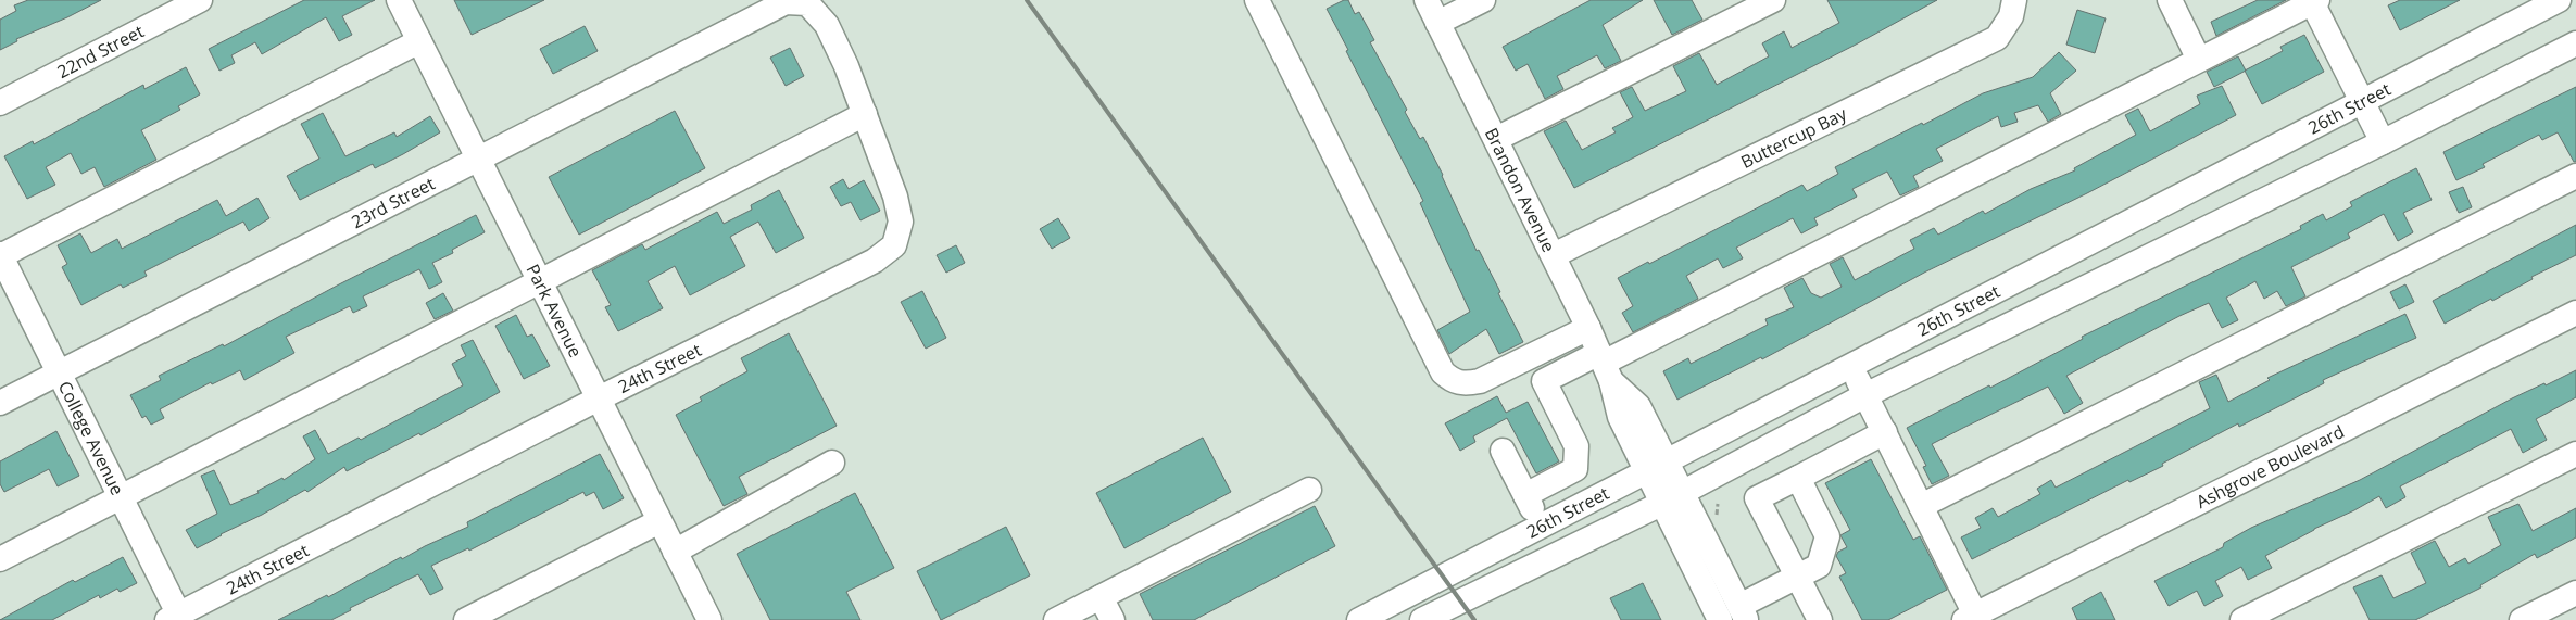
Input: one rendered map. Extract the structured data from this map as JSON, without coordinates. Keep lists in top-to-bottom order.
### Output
{
  "streets": {
    "street": [
      "22nd Street",
      "26th Street",
      "Buttercup Bay",
      "Brandon Avenue",
      "23rd Street",
      "Park Avenue",
      "24th Street",
      "College Avenue",
      "Ashgrove Boulevard"
    ]
  },
  "crossings": [
    ["26th Street", "Brandon Avenue"],
    ["Buttercup Bay", "Brandon Avenue"],
    ["23rd Street", "Park Avenue"],
    ["23rd Street", "24th Street"],
    ["23rd Street", "College Avenue"],
    ["Park Avenue", "24th Street"],
    ["24th Street", "College Avenue"]
  ]
}
